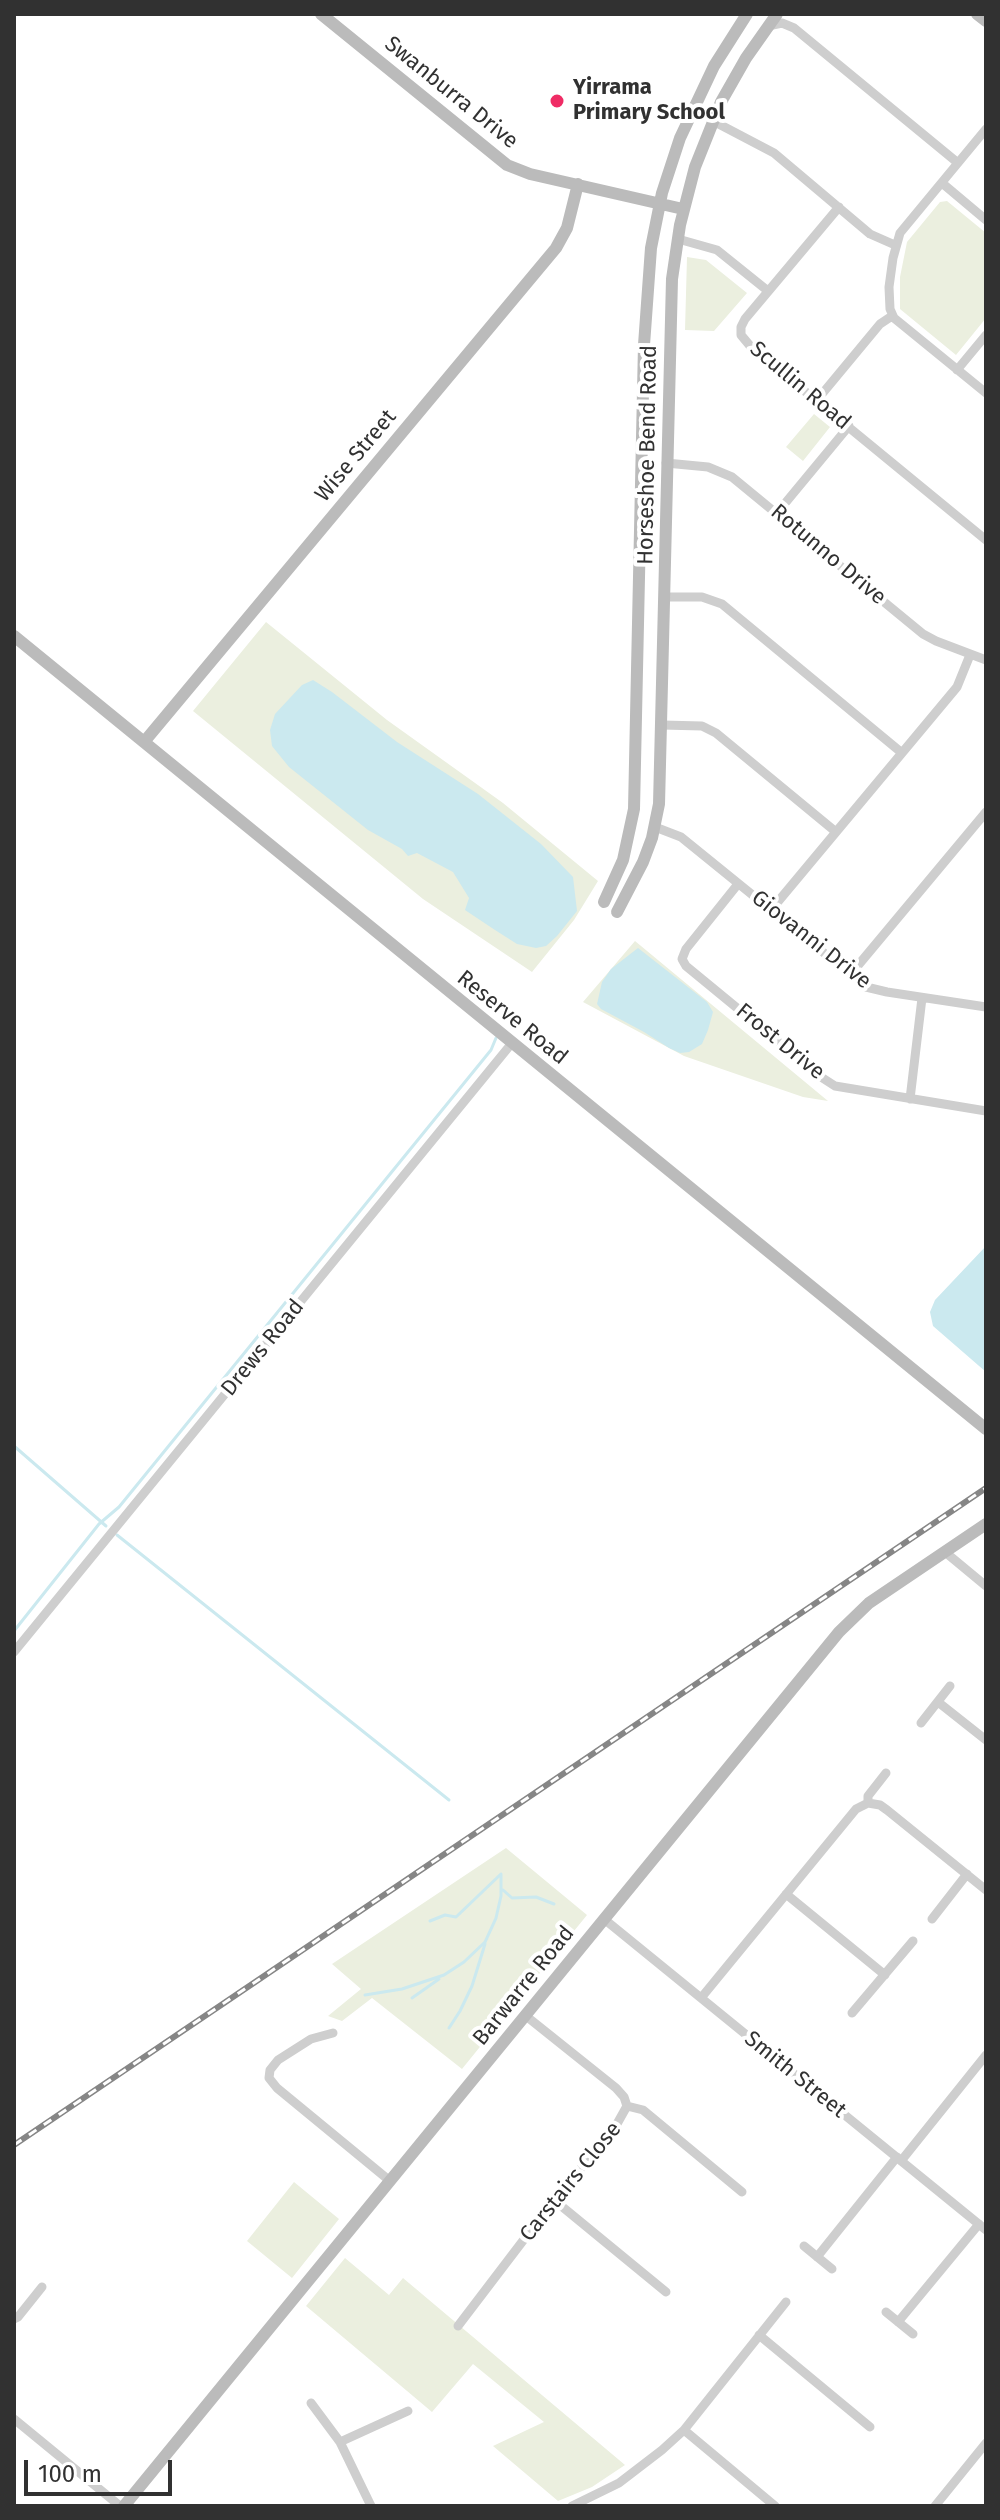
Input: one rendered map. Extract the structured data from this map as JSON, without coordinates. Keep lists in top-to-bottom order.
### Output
{
  "streets": {
    "street": [
      "Swanburra Drive",
      "Scullin Road",
      "Horseshoe Bend Road",
      "Wise Street",
      "Rotunno Drive",
      "Giovanni Drive",
      "Reserve Road",
      "Frost Drive",
      "Drews Road",
      "Barwarre Road",
      "Smith Street",
      "Carstairs Close"
    ]
  },
  "crossings": [
    ["Swanburra Drive", "Horseshoe Bend Road"],
    ["Swanburra Drive", "Wise Street"],
    ["Horseshoe Bend Road", "Rotunno Drive"],
    ["Horseshoe Bend Road", "Giovanni Drive"],
    ["Wise Street", "Reserve Road"],
    ["Giovanni Drive", "Frost Drive"],
    ["Reserve Road", "Drews Road"],
    ["Barwarre Road", "Smith Street"],
    ["Barwarre Road", "Carstairs Close"]
  ],
  "places": ["Yirrama Primary School"],
  "scale_bar": "100 m"
}
